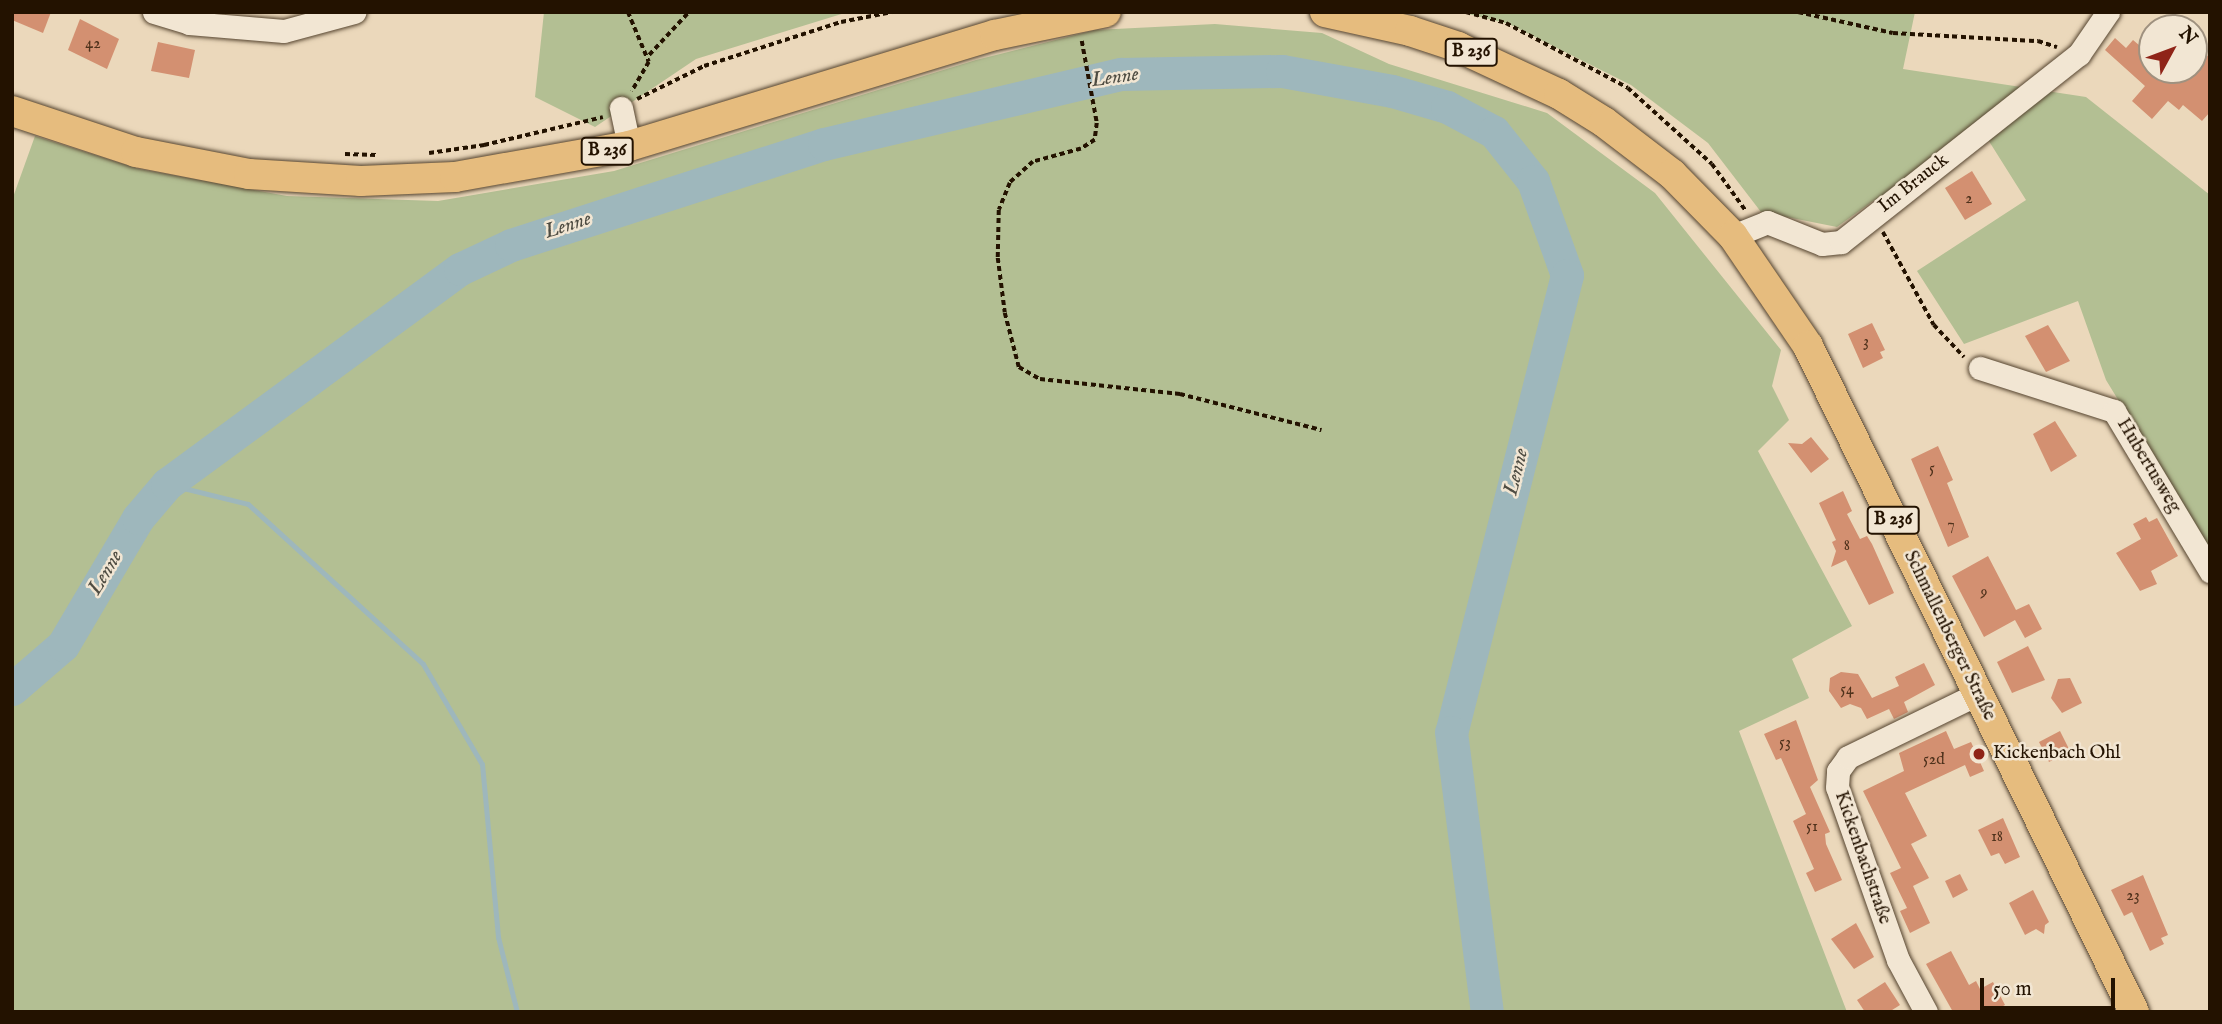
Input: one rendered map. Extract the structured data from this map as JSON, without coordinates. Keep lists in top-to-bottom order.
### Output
{
  "streets": {
    "main road": ["B 236", "Schmallenberger Straße"],
    "street": ["Im Brauck", "Hubertusweg", "Kickenbachstraße"]
  },
  "crossings": [
    ["Im Brauck", "Schmallenberger Straße"],
    ["Schmallenberger Straße", "Kickenbachstraße"]
  ],
  "water": ["Lenne"],
  "places": ["Kickenbach Ohl"],
  "house_numbers": [
    "42",
    "2",
    "3",
    "5",
    "7",
    "8",
    "9",
    "54",
    "53",
    "52d",
    "51",
    "18",
    "23"
  ],
  "scale_bar": "50 m",
  "north": "top right"
}
